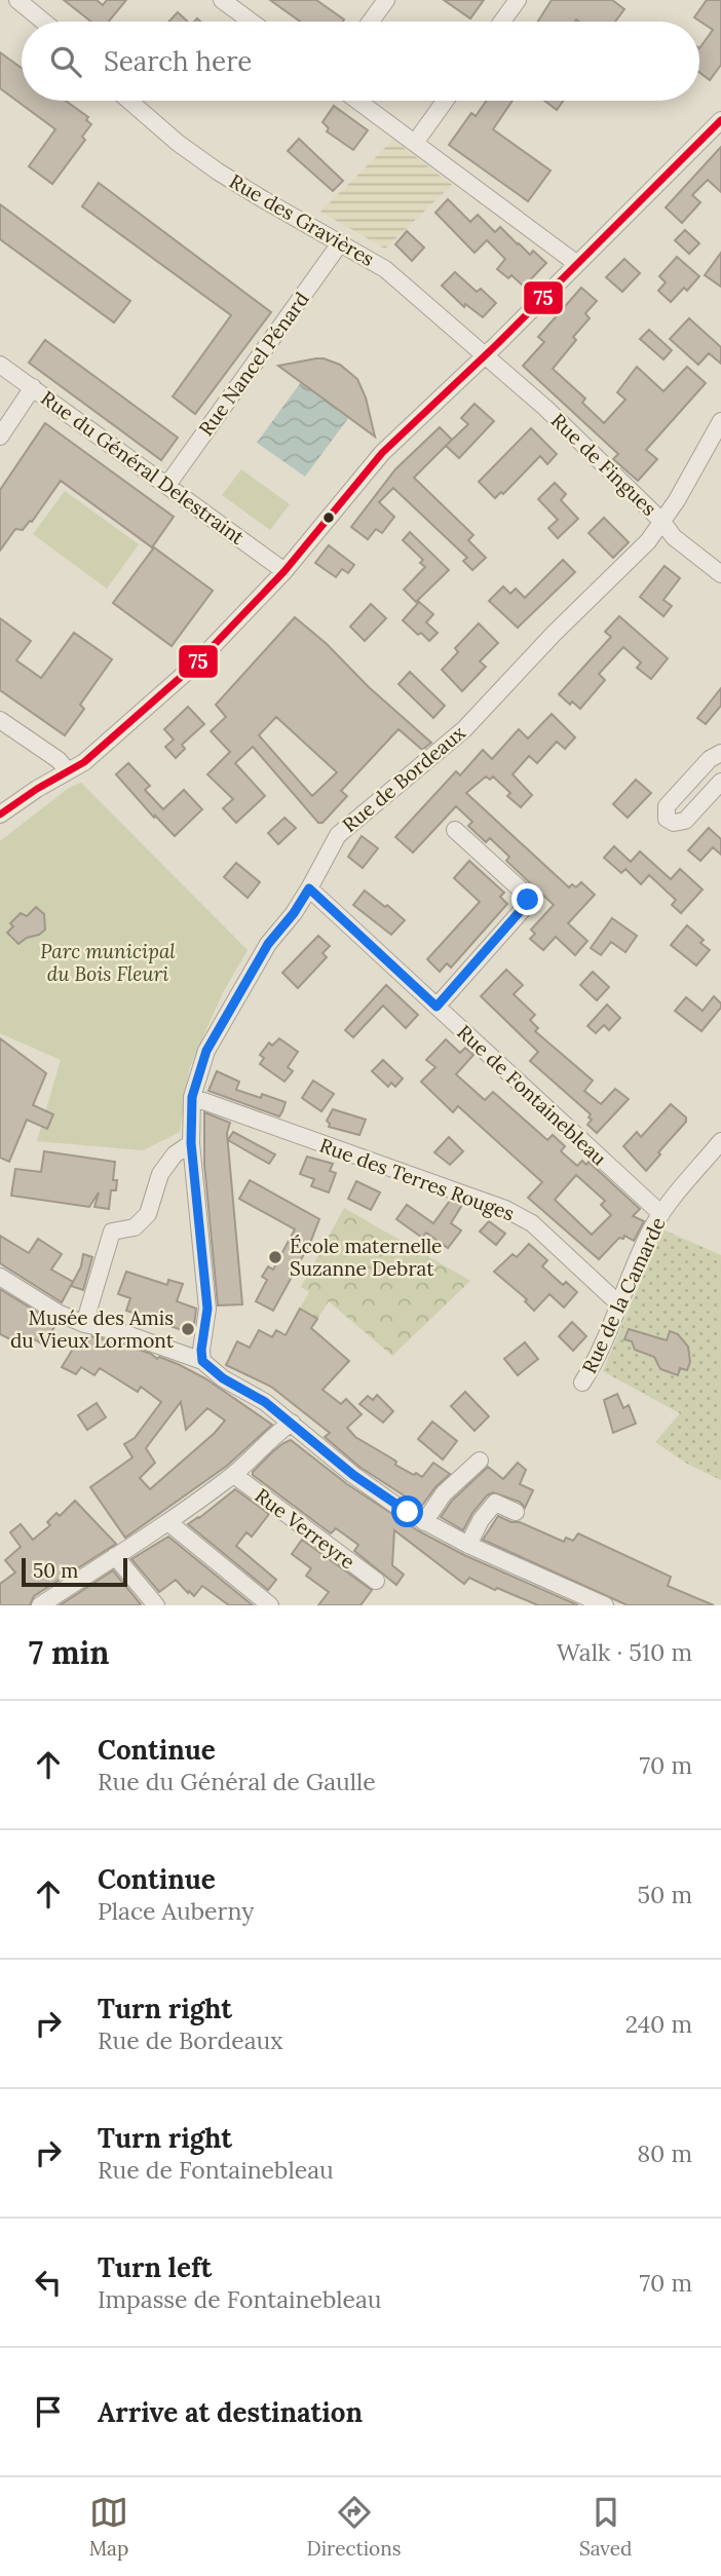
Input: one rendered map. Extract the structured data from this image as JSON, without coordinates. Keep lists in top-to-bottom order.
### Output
{
  "streets": {
    "street": [
      "Rue des Gravières",
      "Rue Nancel Pénard",
      "Rue de Fingues",
      "Rue du Général Delestraint",
      "Rue de Bordeaux",
      "Rue de Fontainebleau",
      "Rue des Terres Rouges",
      "Rue de la Camarde",
      "Rue Verreyre"
    ]
  },
  "crossings": [
    ["Rue des Gravières", "Rue Nancel Pénard"],
    ["Rue des Gravières", "Rue de Fingues"],
    ["Rue Nancel Pénard", "Rue du Général Delestraint"],
    ["Rue de Fingues", "Rue de Bordeaux"],
    ["Rue de Bordeaux", "Rue de Fontainebleau"],
    ["Rue de Bordeaux", "Rue des Terres Rouges"],
    ["Rue de Fontainebleau", "Rue de la Camarde"],
    ["Rue des Terres Rouges", "Rue de la Camarde"]
  ],
  "parks": ["Parc municipal du Bois Fleuri"],
  "places": ["École maternelle Suzanne Debrat", "Musée des Amis du Vieux Lormont"],
  "lines": ["transit line 75"],
  "scale_bar": "50 m",
  "page": {
    "search": "Search here",
    "scale": "50 m",
    "heading": ["7 min", "Walk · 510 m"],
    "list": [
      ["Continue", "Rue du Général de Gaulle", "70 m"],
      ["Continue", "Place Auberny", "50 m"],
      ["Turn right", "Rue de Bordeaux", "240 m"],
      ["Turn right", "Rue de Fontainebleau", "80 m"],
      ["Turn left", "Impasse de Fontainebleau", "70 m"],
      "Arrive at destination"
    ],
    "nav": ["Map", "Directions", "Saved"]
  }
}
